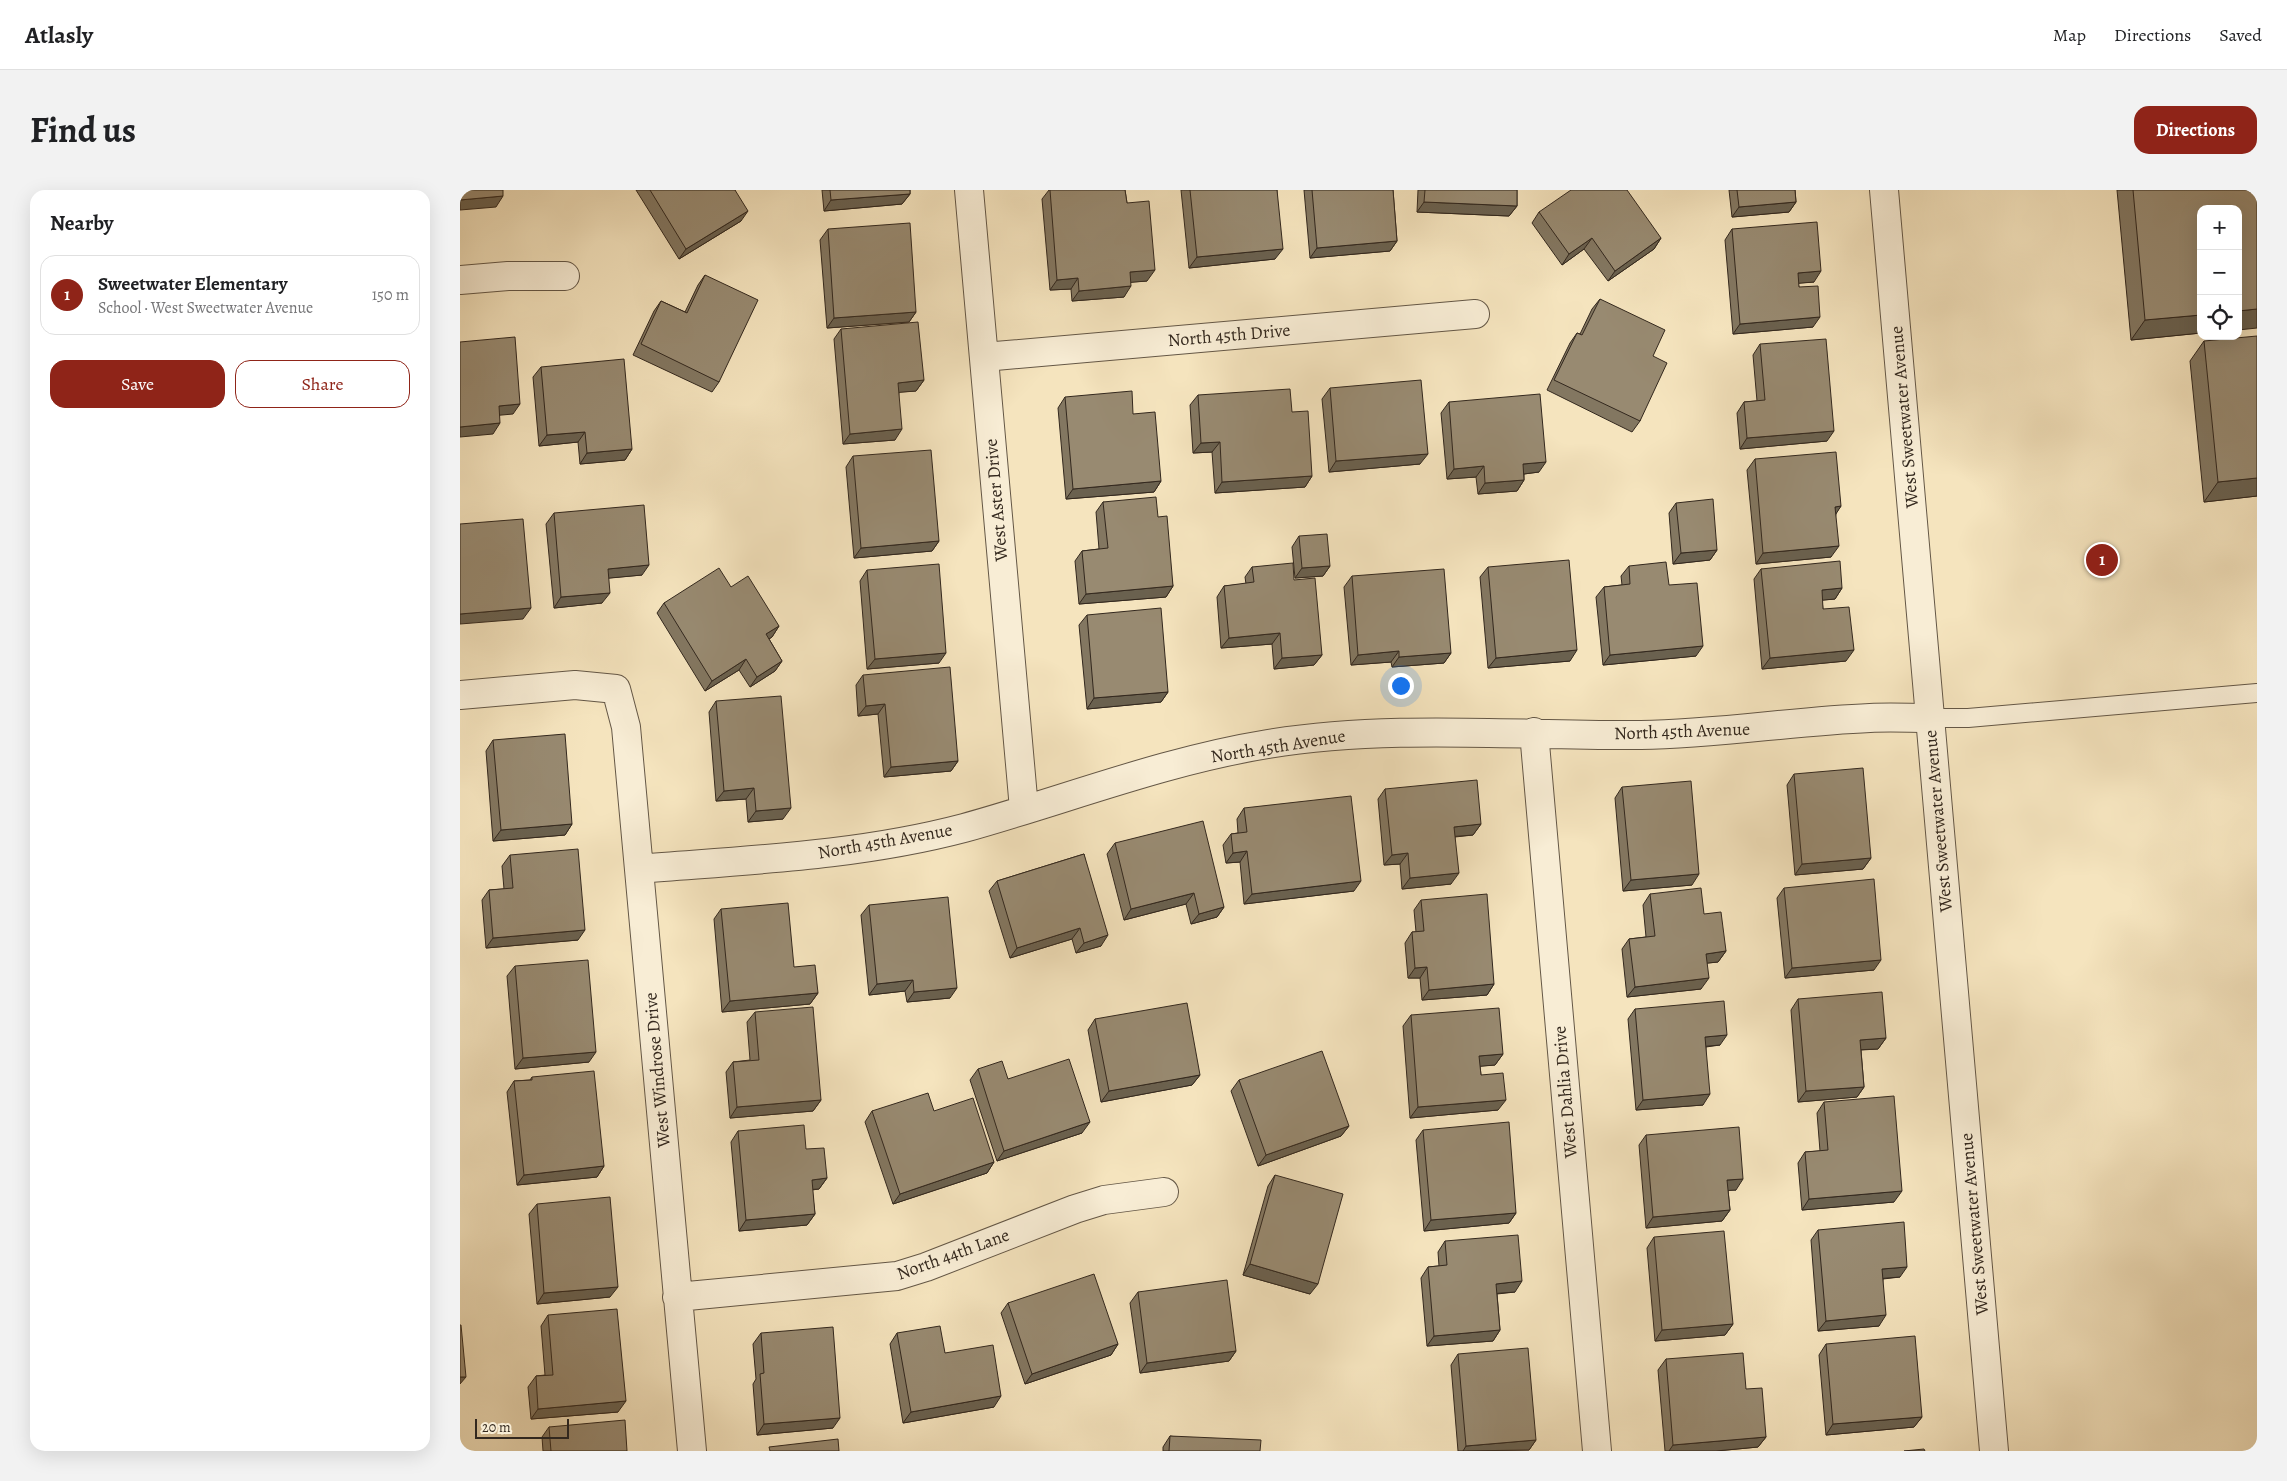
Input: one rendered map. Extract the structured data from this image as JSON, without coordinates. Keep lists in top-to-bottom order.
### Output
{
  "streets": {
    "street": [
      "North 45th Drive",
      "West Sweetwater Avenue",
      "West Aster Drive",
      "North 45th Avenue",
      "West Windrose Drive",
      "West Dahlia Drive",
      "North 44th Lane"
    ]
  },
  "crossings": [
    ["North 45th Drive", "West Aster Drive"],
    ["West Sweetwater Avenue", "North 45th Avenue"],
    ["West Aster Drive", "North 45th Avenue"],
    ["North 45th Avenue", "West Windrose Drive"],
    ["North 45th Avenue", "West Dahlia Drive"],
    ["West Windrose Drive", "North 44th Lane"]
  ],
  "scale_bar": "20 m",
  "page": {
    "header": "Atlasly",
    "nav": ["Map", "Directions", "Saved"],
    "title": "Find us",
    "buttons": [
      "Directions",
      ["Save", "Share"]
    ],
    "heading": "Nearby",
    "map_buttons": ["+", "−"],
    "list": [
      {
        "mark": "1",
        "name": "Sweetwater Elementary",
        "note": "School · West Sweetwater Avenue",
        "value": "150 m"
      }
    ],
    "pins": "1",
    "scale": "20 m"
  }
}
